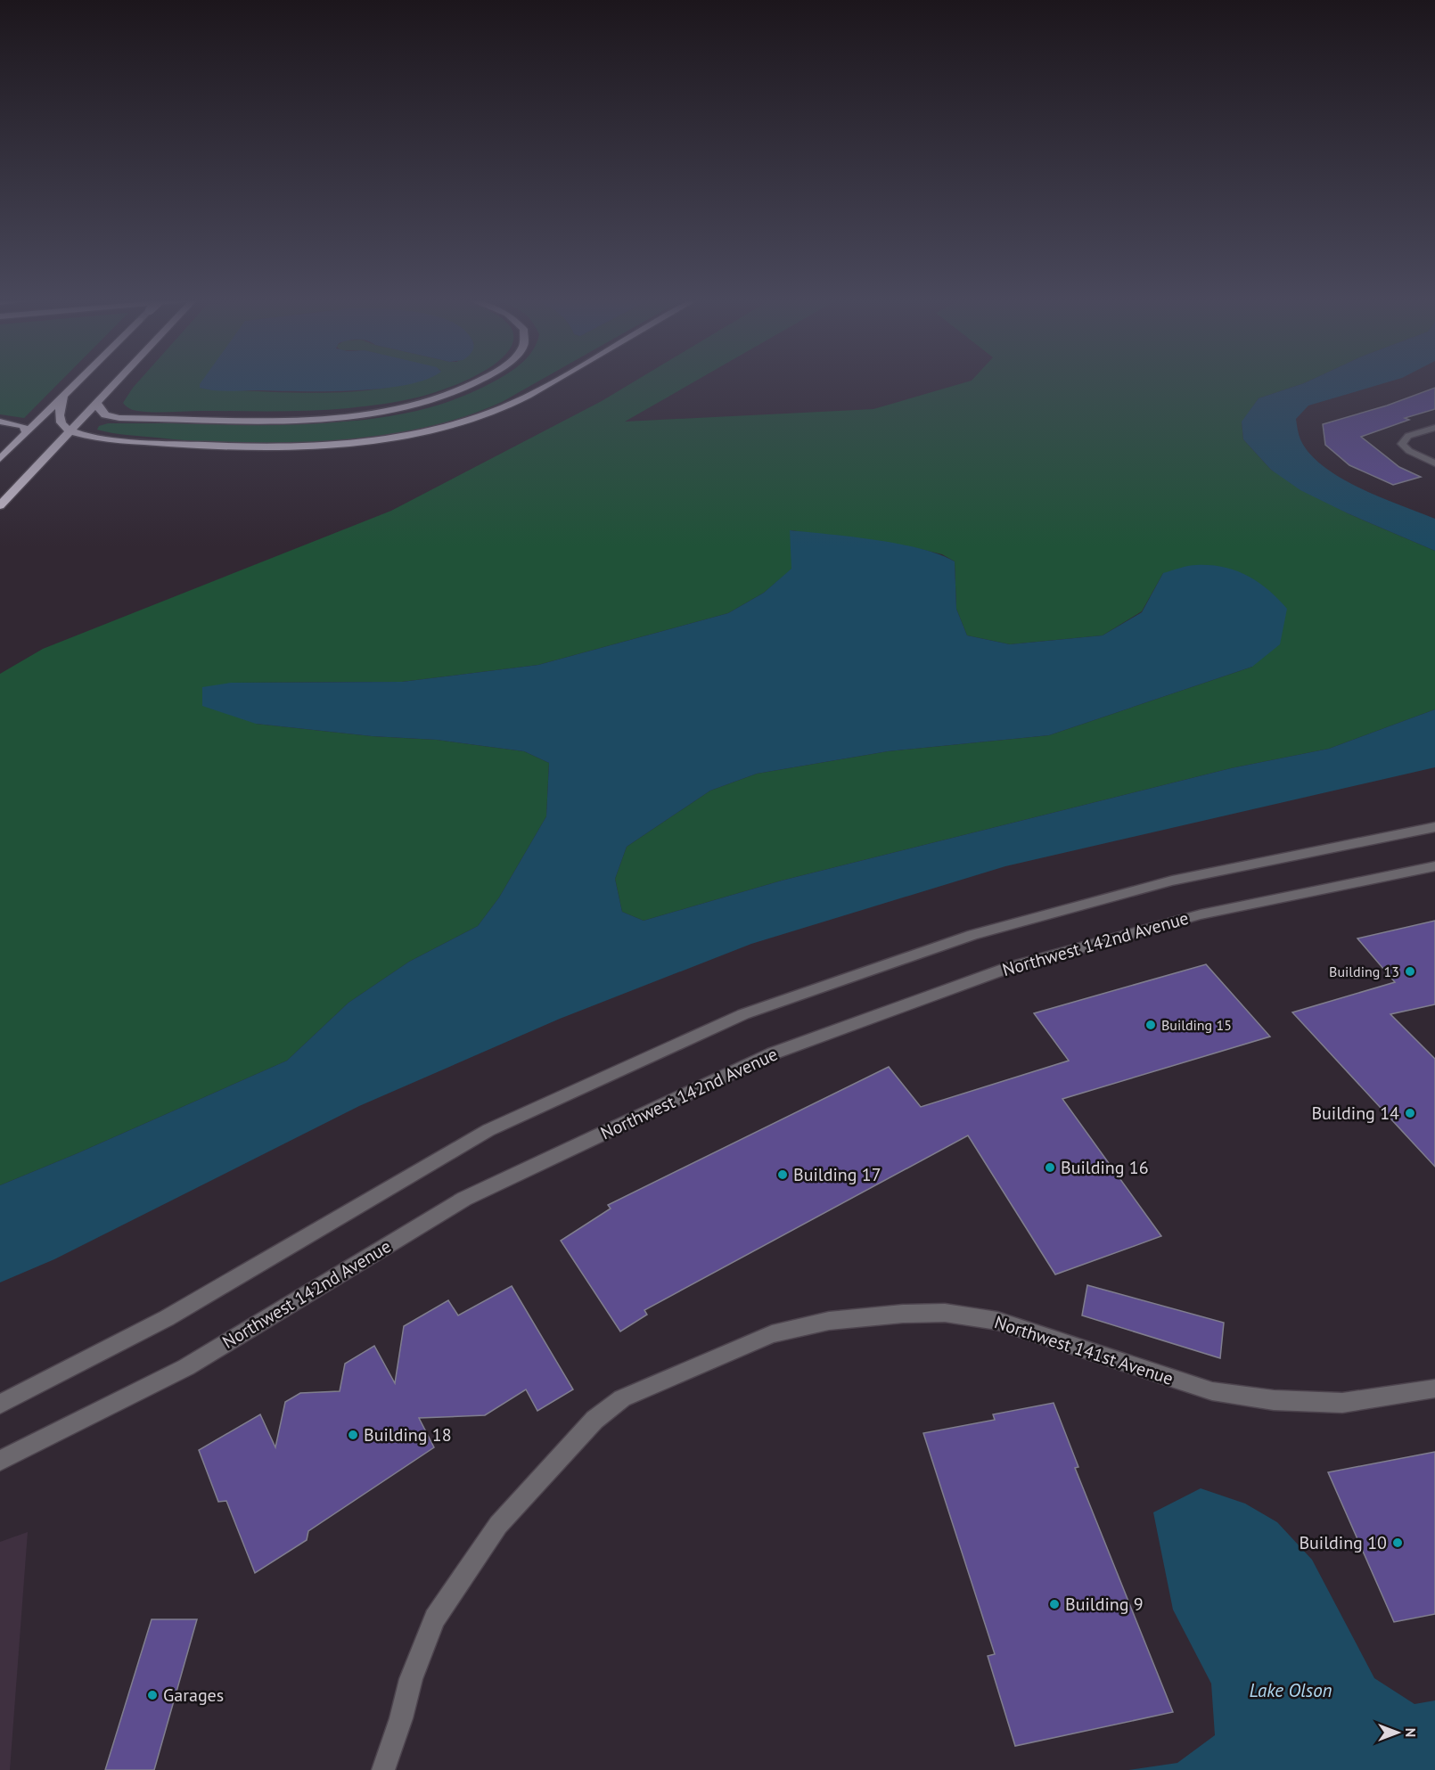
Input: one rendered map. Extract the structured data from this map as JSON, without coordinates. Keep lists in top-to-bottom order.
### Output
{
  "streets": {
    "street": ["Northwest 142nd Avenue", "Northwest 141st Avenue"]
  },
  "water": ["Lake Olson"],
  "places": [
    "Building 13",
    "Building 15",
    "Building 14",
    "Building 16",
    "Building 17",
    "Building 18",
    "Building 10",
    "Building 9",
    "Garages"
  ],
  "north": "right"
}
